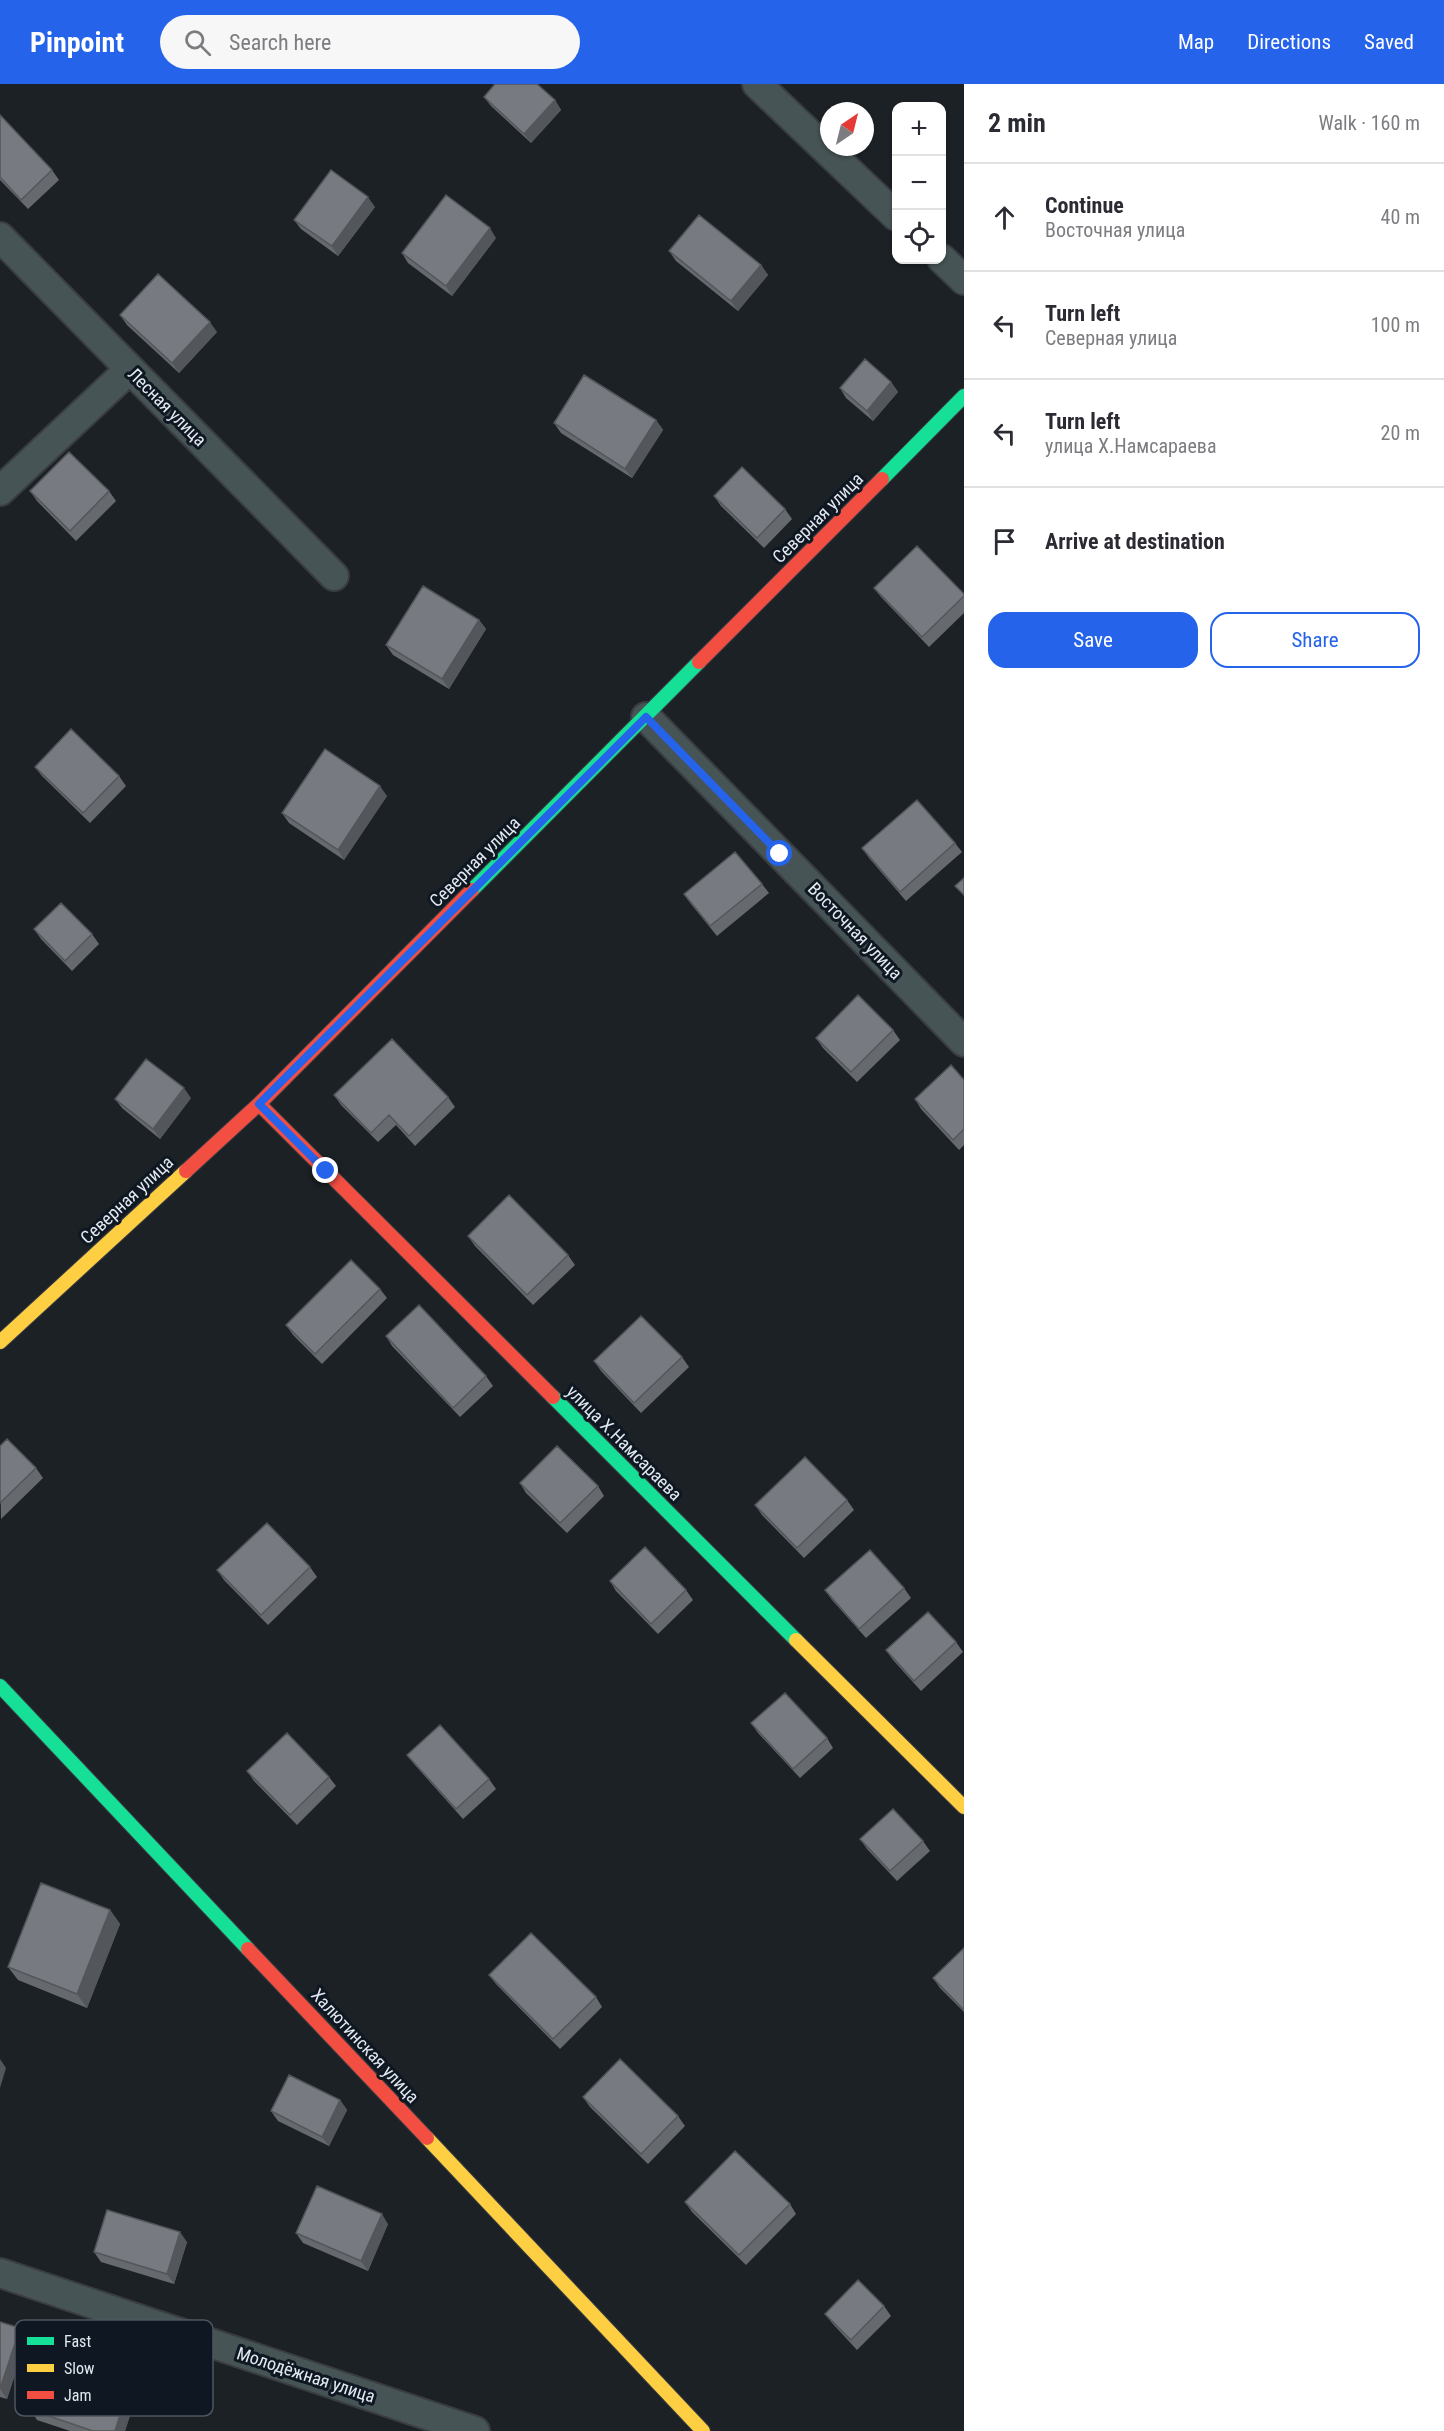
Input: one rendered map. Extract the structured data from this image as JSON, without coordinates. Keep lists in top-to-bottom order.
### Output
{
  "streets": {
    "street": [
      "Лесная улица",
      "Северная улица",
      "Восточная улица",
      "улица Х.Намсараева",
      "Халютинская улица",
      "Молодёжная улица"
    ]
  },
  "crossings": [
    ["Северная улица", "Восточная улица"],
    ["Северная улица", "улица Х.Намсараева"]
  ],
  "legend": ["Fast", "Slow", "Jam"],
  "north": "top right",
  "page": {
    "header": "Pinpoint",
    "search": "Search here",
    "nav": ["Map", "Directions", "Saved"],
    "heading": ["2 min", "Walk · 160 m"],
    "map_buttons": ["+", "−"],
    "list": [
      ["Continue", "Восточная улица", "40 m"],
      ["Turn left", "Северная улица", "100 m"],
      ["Turn left", "улица Х.Намсараева", "20 m"],
      "Arrive at destination"
    ],
    "buttons": ["Save", "Share"]
  }
}
